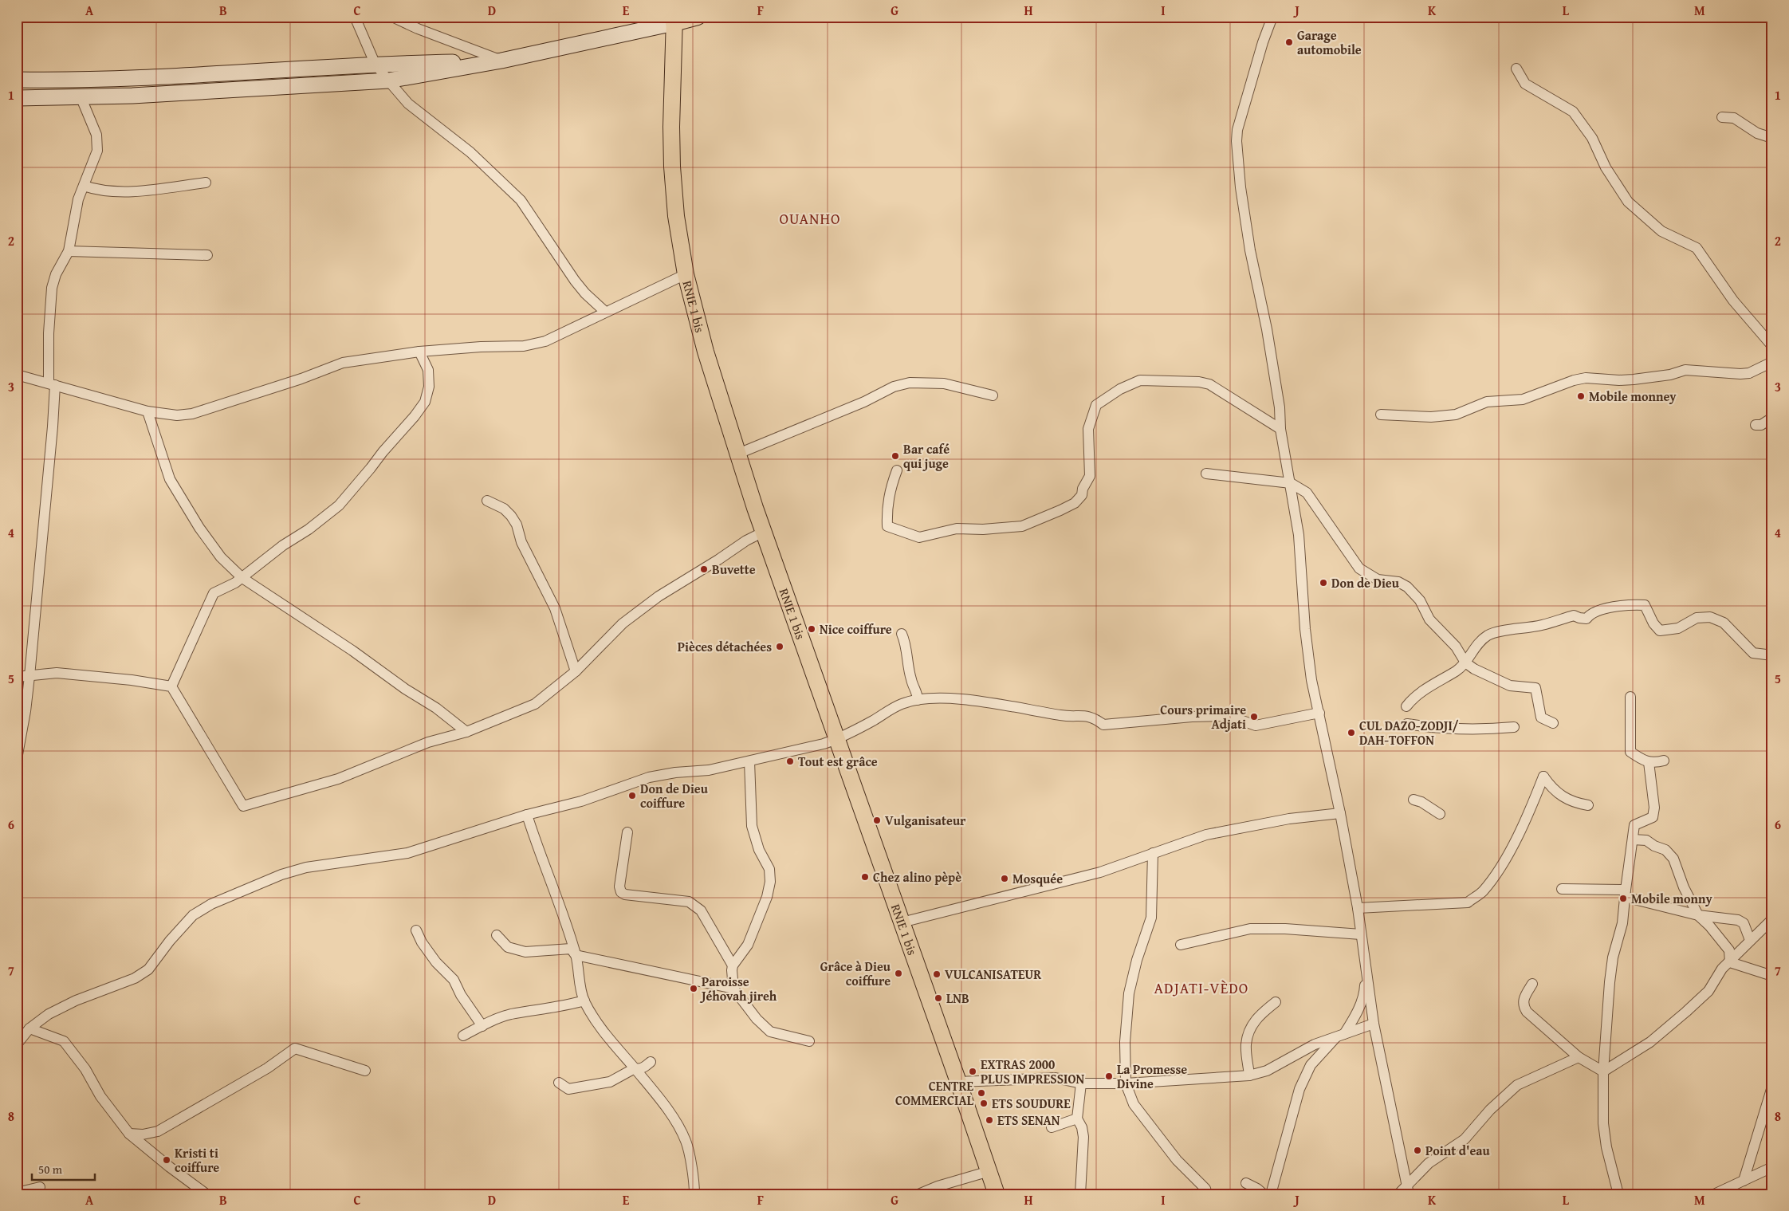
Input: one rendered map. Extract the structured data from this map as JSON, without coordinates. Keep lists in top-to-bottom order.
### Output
{
  "streets": {
    "main road": ["RNIE 1 bis"]
  },
  "districts": ["OUANHO", "ADJATI-VÈDO"],
  "places": [
    "Garage automobile",
    "Mobile monney",
    "Bar café qui juge",
    "Buvette",
    "Don de Dieu",
    "Nice coiffure",
    "Pièces détachées",
    "Cours primaire Adjati",
    "CUL DAZO-ZODJI/ DAH-TOFFON",
    "Tout est grâce",
    "Don de Dieu coiffure",
    "Vulganisateur",
    "Chez alino pèpè",
    "Mosquée",
    "Mobile monny",
    "Grâce à Dieu coiffure",
    "VULCANISATEUR",
    "Paroisse Jéhovah jireh",
    "LNB",
    "EXTRAS 2000 PLUS IMPRESSION",
    "La Promesse Divine",
    "CENTRE COMMERCIAL",
    "ETS SOUDURE",
    "ETS SENAN",
    "Point d'eau",
    "Kristi ti coiffure"
  ],
  "scale_bar": "50 m",
  "grid": {
    "columns": [
      "A",
      "B",
      "C",
      "D",
      "E",
      "F",
      "G",
      "H",
      "I",
      "J",
      "K",
      "L",
      "M"
    ],
    "rows": [
      "1",
      "2",
      "3",
      "4",
      "5",
      "6",
      "7",
      "8"
    ]
  }
}
